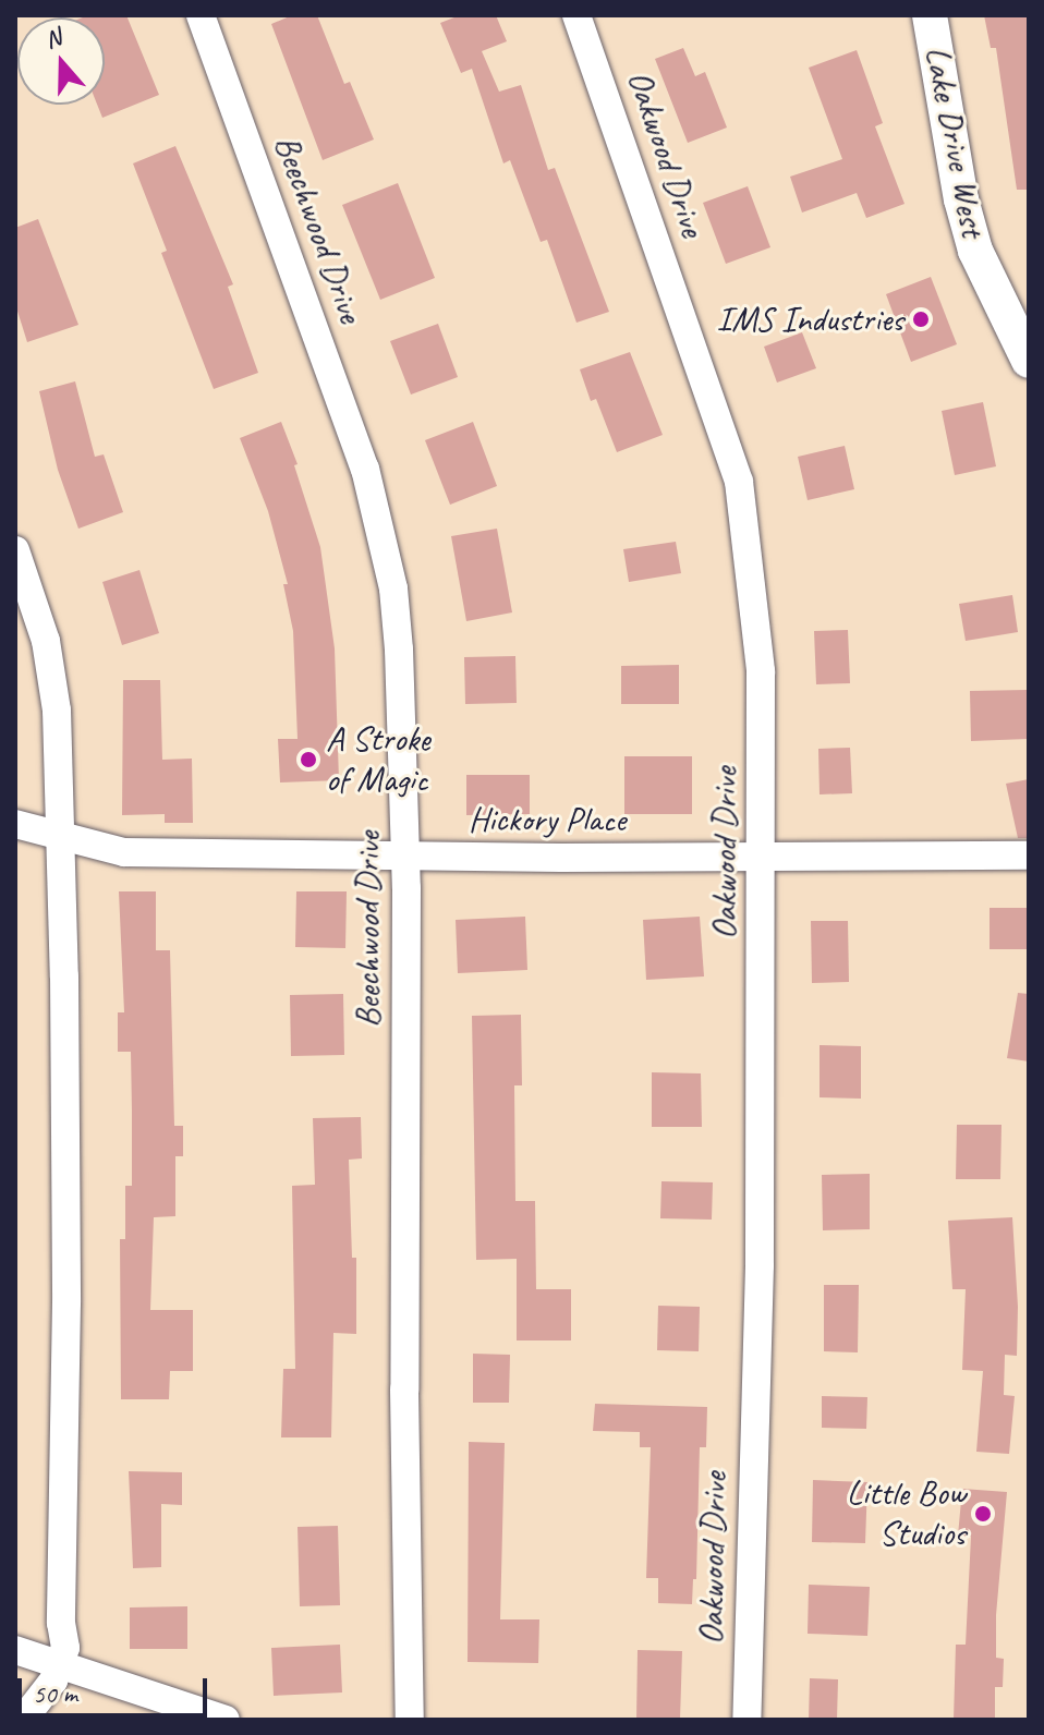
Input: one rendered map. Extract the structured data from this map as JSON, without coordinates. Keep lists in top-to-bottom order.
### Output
{
  "streets": {
    "street": [
      "Lake Drive West",
      "Oakwood Drive",
      "Beechwood Drive",
      "Hickory Place"
    ]
  },
  "crossings": [
    ["Oakwood Drive", "Hickory Place"],
    ["Beechwood Drive", "Hickory Place"]
  ],
  "places": ["IMS Industries", "A Stroke of Magic", "Little Bow Studios"],
  "scale_bar": "50 m",
  "north": "top"
}
